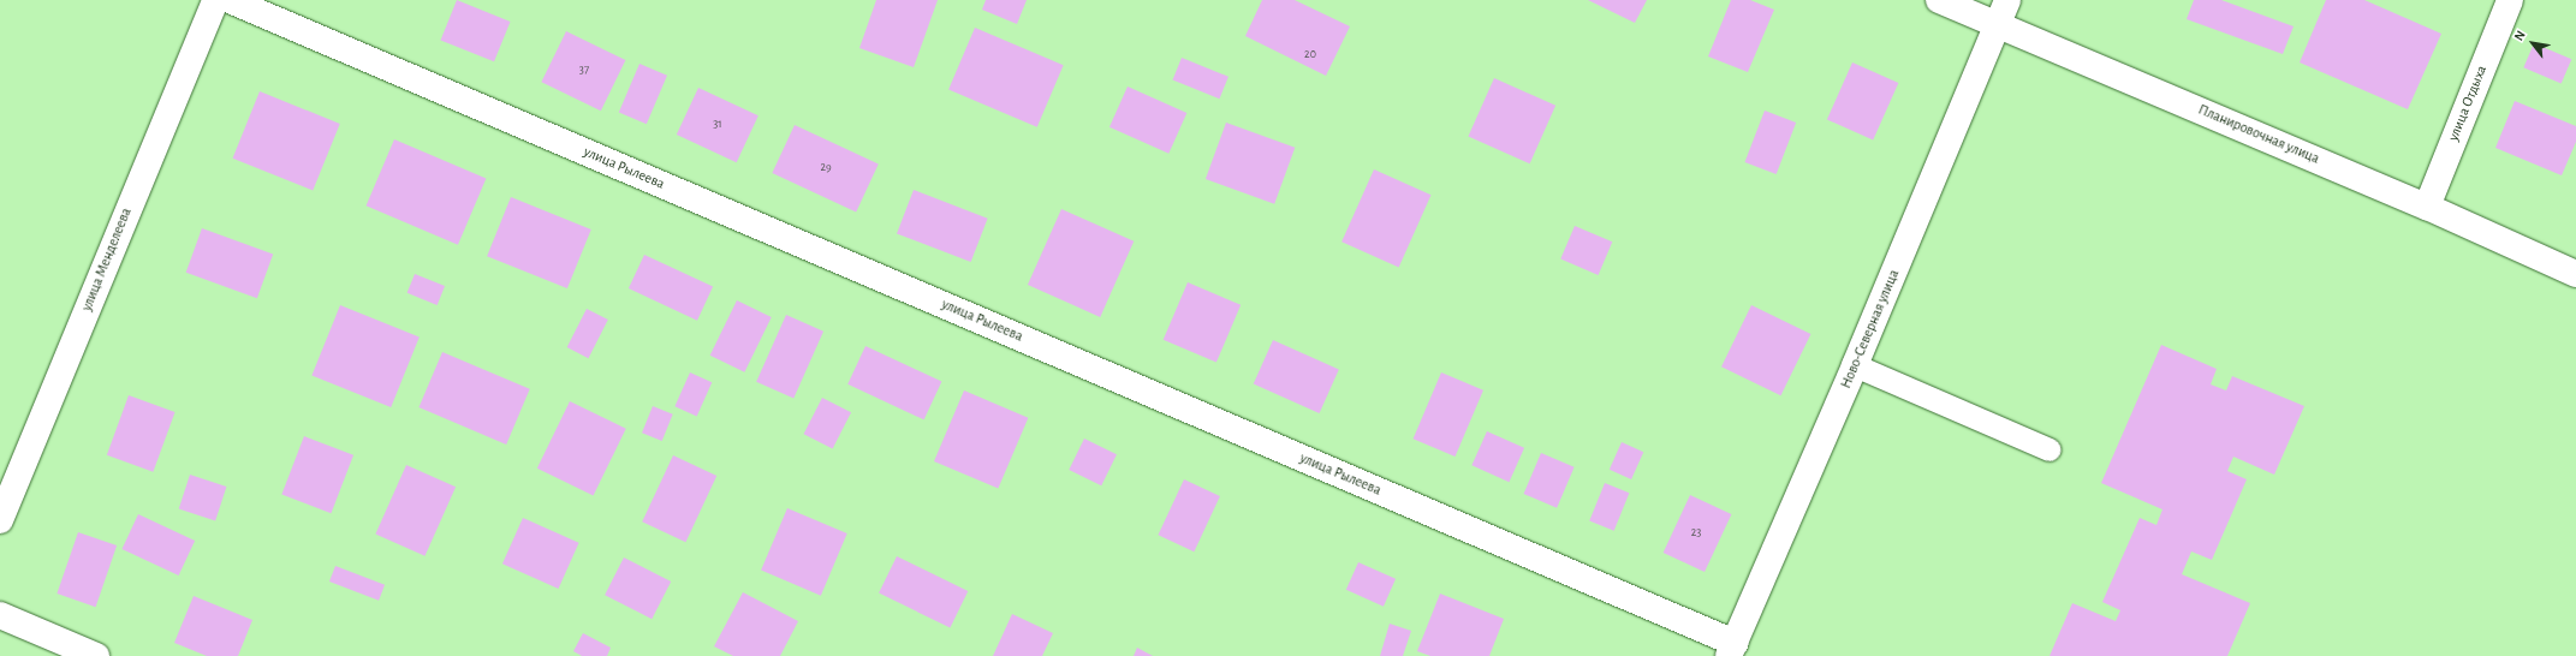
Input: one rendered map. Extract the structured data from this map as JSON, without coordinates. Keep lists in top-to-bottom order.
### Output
{
  "streets": {
    "street": [
      "улица Отдыха",
      "Планировочная улица",
      "улица Рылеева",
      "улица Менделеева",
      "Ново-Северная улица"
    ]
  },
  "crossings": [
    ["улица Отдыха", "Планировочная улица"],
    ["Планировочная улица", "Ново-Северная улица"],
    ["улица Рылеева", "Ново-Северная улица"]
  ],
  "house_numbers": [
    "20",
    "37",
    "31",
    "29",
    "23"
  ],
  "north": "top left"
}
